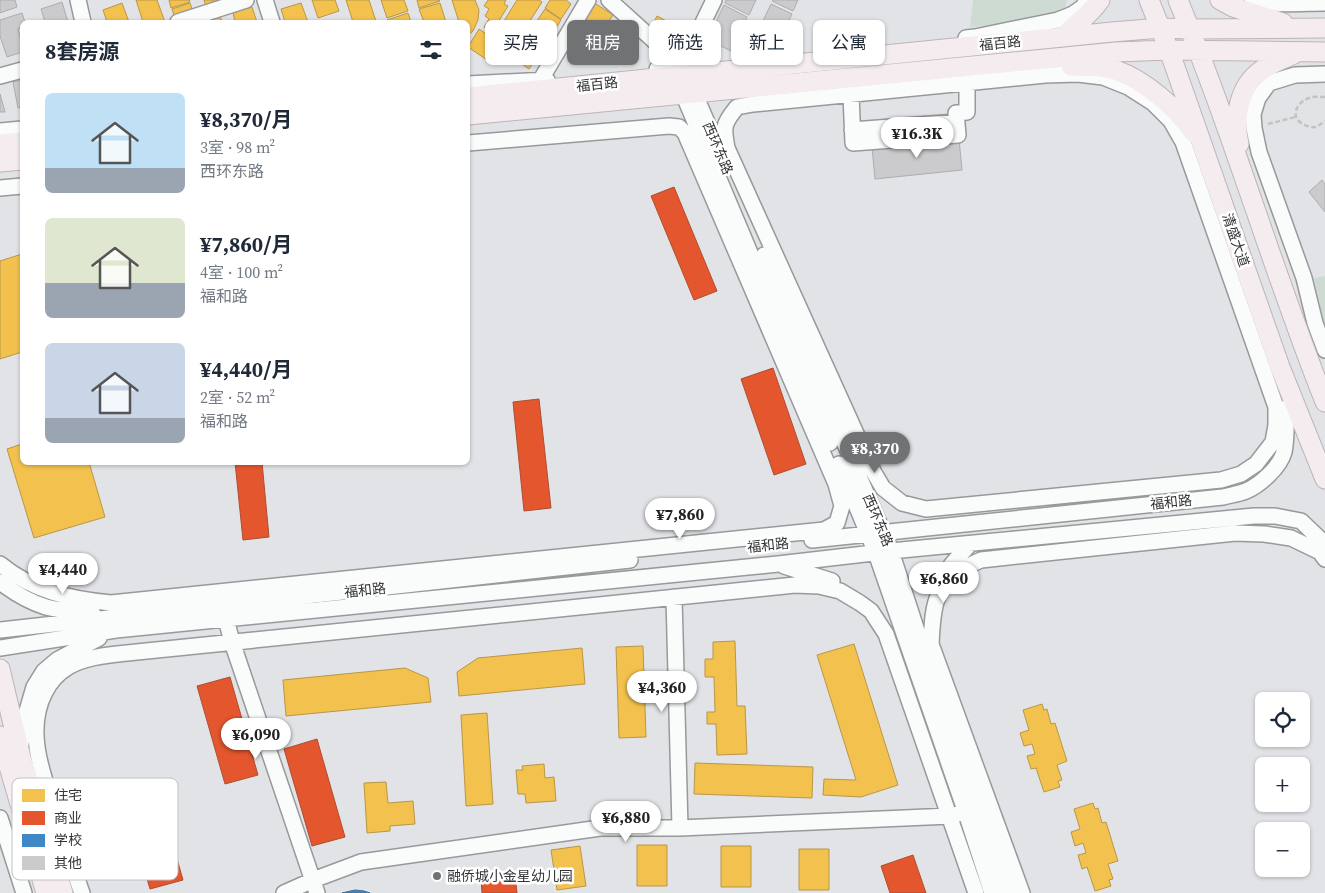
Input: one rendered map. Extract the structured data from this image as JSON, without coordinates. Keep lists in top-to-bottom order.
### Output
{
  "streets": {
    "main road": ["福百路", "清盛大道"],
    "street": ["西环东路", "福和路"]
  },
  "crossings": [
    ["福百路", "西环东路"],
    ["福百路", "清盛大道"],
    ["西环东路", "福和路"],
    ["清盛大道", "福和路"]
  ],
  "places": ["融侨城小金星幼儿园"],
  "legend": [
    "住宅",
    "商业",
    "学校",
    "其他"
  ],
  "page": {
    "chip": [
      "买房",
      "租房",
      "筛选",
      "新上",
      "公寓"
    ],
    "heading": "8套房源",
    "list": [
      {
        "name": "¥8,370/月",
        "note": "3室 · 98 m² · 西环东路"
      },
      {
        "name": "¥7,860/月",
        "note": "4室 · 100 m² · 福和路"
      },
      {
        "name": "¥4,440/月",
        "note": "2室 · 52 m² · 福和路"
      }
    ],
    "price": [
      "¥16.3K",
      "¥8,370",
      "¥7,860",
      "¥4,440",
      "¥6,860",
      "¥4,360",
      "¥6,090",
      "¥6,880"
    ],
    "map_buttons": ["+", "−"]
  }
}
